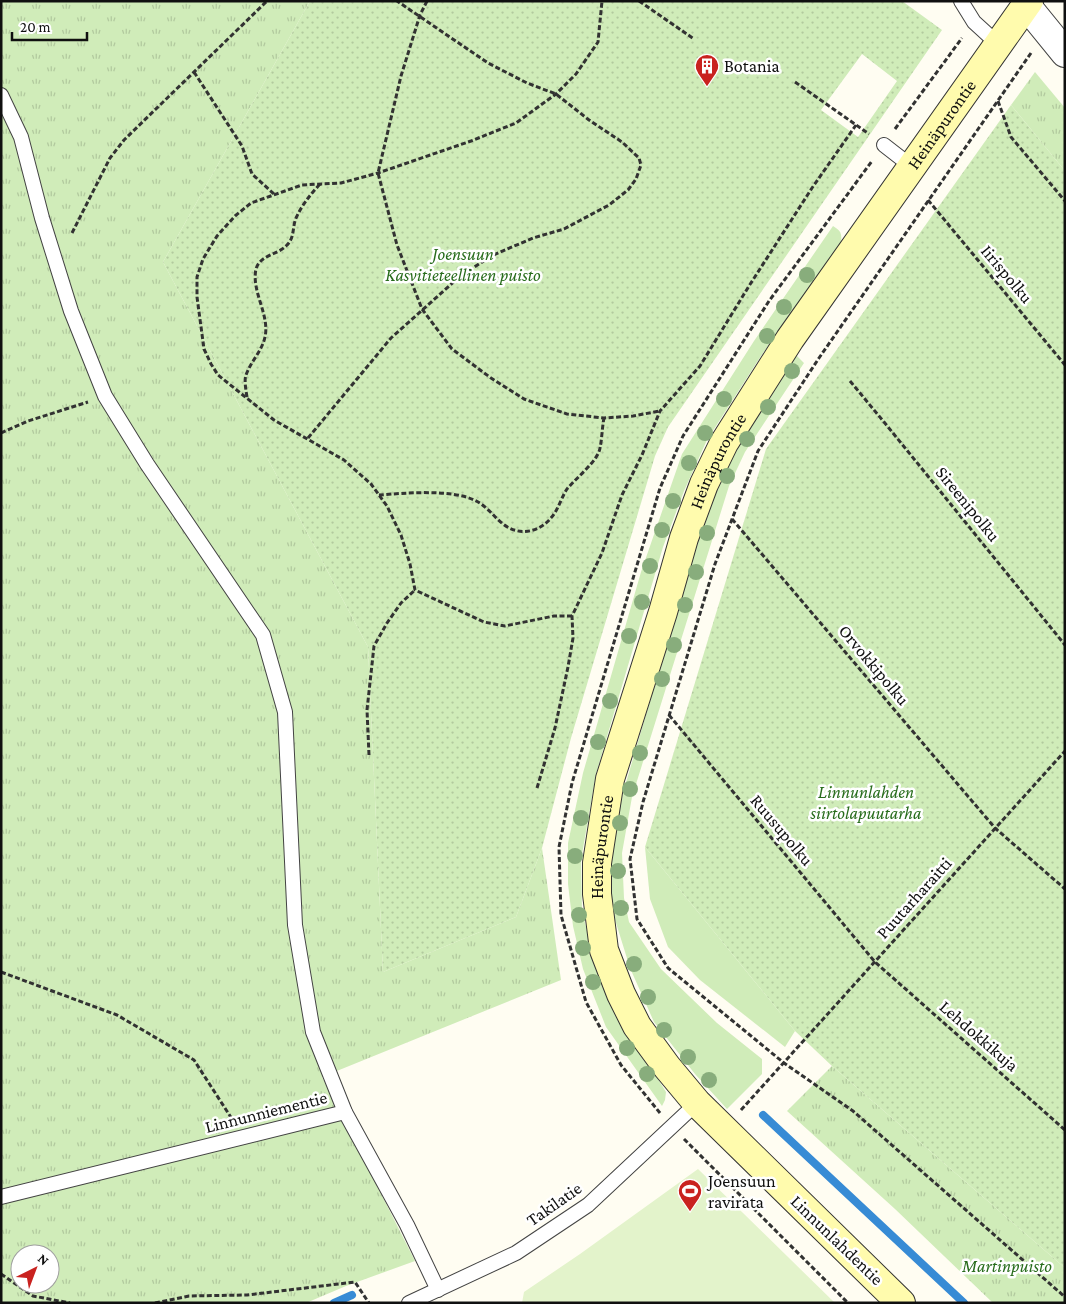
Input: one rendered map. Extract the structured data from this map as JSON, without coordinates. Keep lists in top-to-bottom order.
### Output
{
  "streets": {
    "street": ["Heinäpurontie", "Linnunlahdentie"],
    "lane": ["Linnunniementie", "Takilatie"],
    "path": [
      "Iirispolku",
      "Sireenipolku",
      "Orvokkipolku",
      "Ruusupolku",
      "Puutarharaitti",
      "Lehdokkikuja"
    ]
  },
  "crossings": [
    ["Heinäpurontie", "Linnunlahdentie"],
    ["Orvokkipolku", "Puutarharaitti"],
    ["Ruusupolku", "Puutarharaitti"],
    ["Ruusupolku", "Lehdokkikuja"],
    ["Puutarharaitti", "Lehdokkikuja"],
    ["Puutarharaitti", "Linnunlahdentie"],
    ["Linnunniementie", "Takilatie"],
    ["Takilatie", "Linnunlahdentie"]
  ],
  "parks": ["Joensuun Kasvitieteellinen puisto", "Linnunlahden siirtolapuutarha", "Martinpuisto"],
  "places": {
    "building": ["Botania"],
    "sports": ["Joensuun ravirata"]
  },
  "scale_bar": "20 m",
  "north": "top right"
}
